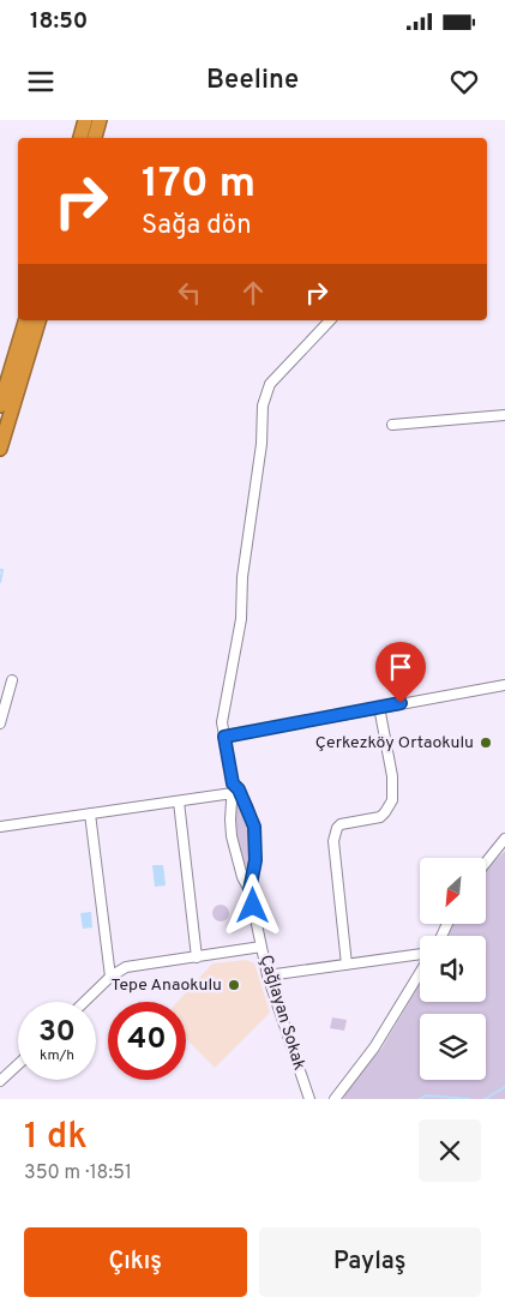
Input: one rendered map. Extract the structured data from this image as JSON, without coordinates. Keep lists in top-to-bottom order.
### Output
{
  "streets": {
    "street": ["Çağlayan Sokak"]
  },
  "places": ["Çerkezköy Ortaokulu", "Tepe Anaokulu"],
  "north": "bottom left",
  "page": {
    "status": "18:50",
    "header": "Beeline",
    "turn": ["170 m", "Sağa dön"],
    "speed": "30 km/h",
    "limit": "40",
    "heading": ["1 dk", "350 m · 18:51"],
    "buttons": ["Çıkış", "Paylaş"]
  }
}
